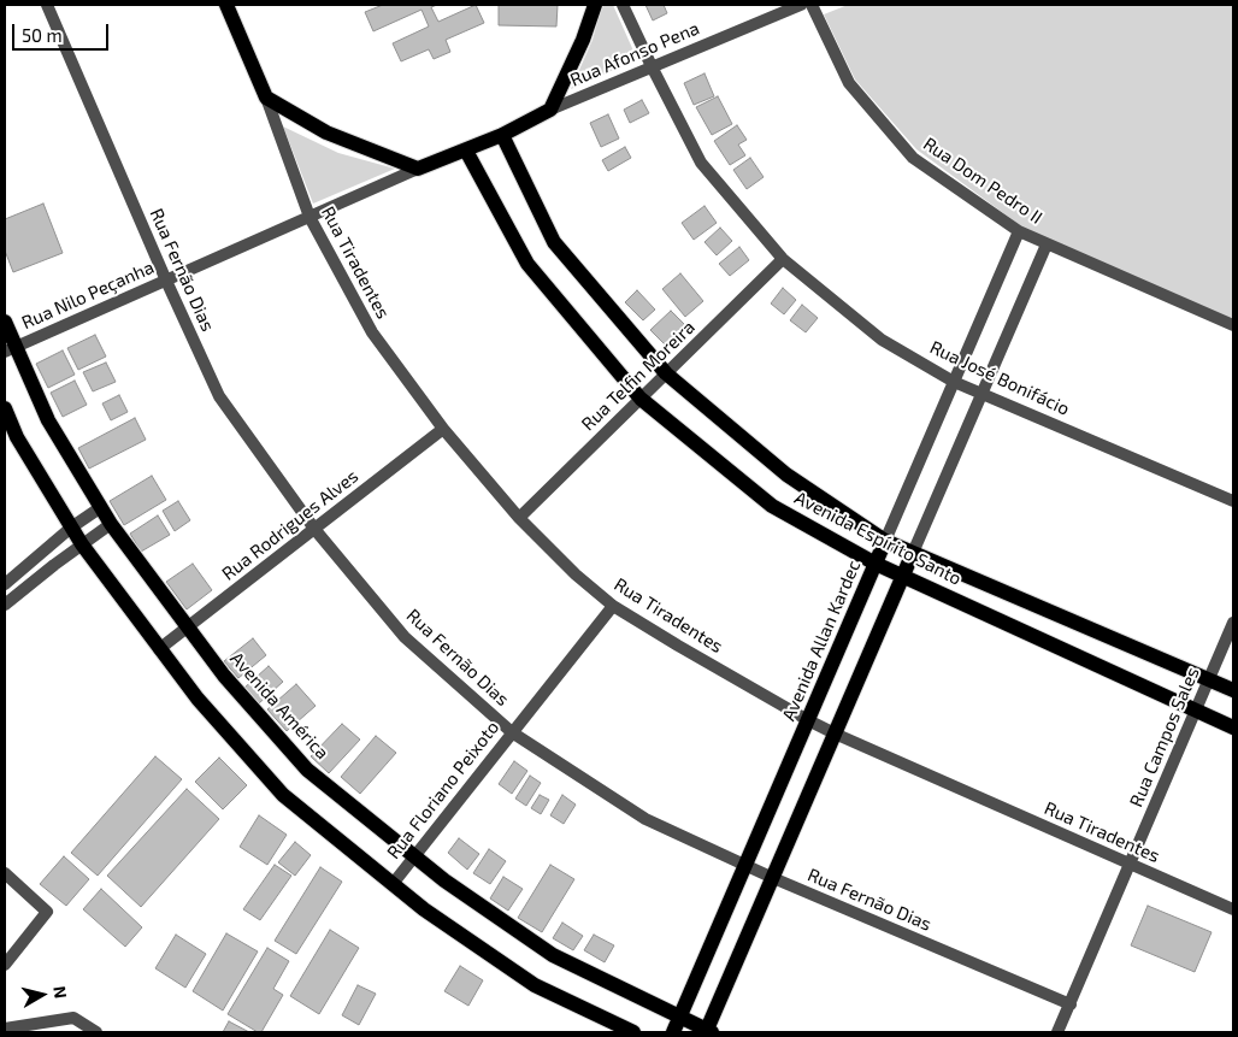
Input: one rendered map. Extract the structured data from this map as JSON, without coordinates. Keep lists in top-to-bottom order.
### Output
{
  "streets": {
    "main road": ["Avenida Espírito Santo", "Avenida Allan Kardec", "Avenida América"],
    "street": [
      "Rua Afonso Pena",
      "Rua Dom Pedro II",
      "Rua Tiradentes",
      "Rua Fernão Dias",
      "Rua Nilo Peçanha",
      "Rua Telfin Moreira",
      "Rua José Bonifácio",
      "Rua Rodrigues Alves",
      "Rua Campos Sales",
      "Rua Floriano Peixoto"
    ]
  },
  "crossings": [
    ["Rua Afonso Pena", "Rua José Bonifácio"],
    ["Rua Dom Pedro II", "Avenida Allan Kardec"],
    ["Rua Tiradentes", "Rua Nilo Peçanha"],
    ["Rua Tiradentes", "Rua Telfin Moreira"],
    ["Rua Tiradentes", "Rua Rodrigues Alves"],
    ["Rua Tiradentes", "Avenida Allan Kardec"],
    ["Rua Tiradentes", "Rua Campos Sales"],
    ["Rua Tiradentes", "Rua Floriano Peixoto"],
    ["Rua Fernão Dias", "Rua Nilo Peçanha"],
    ["Rua Fernão Dias", "Rua Rodrigues Alves"],
    ["Rua Fernão Dias", "Avenida Allan Kardec"],
    ["Rua Fernão Dias", "Rua Campos Sales"],
    ["Rua Fernão Dias", "Rua Floriano Peixoto"],
    ["Rua Nilo Peçanha", "Avenida América"],
    ["Rua Telfin Moreira", "Rua José Bonifácio"],
    ["Rua Telfin Moreira", "Avenida Espírito Santo"],
    ["Rua José Bonifácio", "Avenida Allan Kardec"],
    ["Rua Rodrigues Alves", "Avenida América"],
    ["Avenida Espírito Santo", "Avenida Allan Kardec"],
    ["Avenida Espírito Santo", "Rua Campos Sales"],
    ["Avenida Allan Kardec", "Avenida América"],
    ["Avenida América", "Rua Floriano Peixoto"]
  ],
  "scale_bar": "50 m",
  "north": "right"
}
